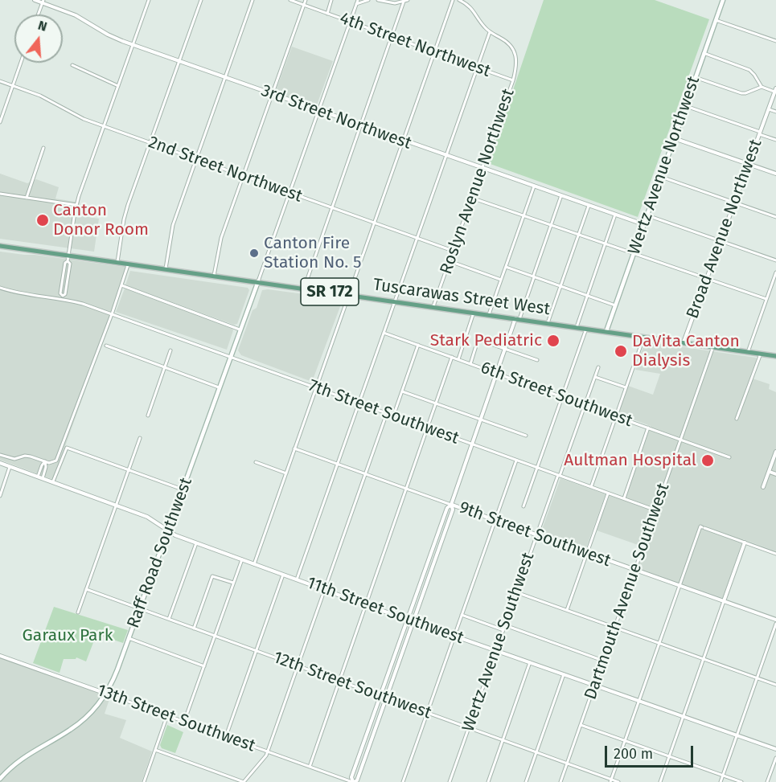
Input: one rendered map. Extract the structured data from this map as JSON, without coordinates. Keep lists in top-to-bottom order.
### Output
{
  "streets": {
    "main road": [
      "Wertz Avenue Northwest",
      "SR 172",
      "Tuscarawas Street West",
      "Raff Road Southwest"
    ],
    "street": [
      "4th Street Northwest",
      "3rd Street Northwest",
      "2nd Street Northwest",
      "Roslyn Avenue Northwest",
      "Broad Avenue Northwest",
      "6th Street Southwest",
      "7th Street Southwest",
      "9th Street Southwest",
      "Dartmouth Avenue Southwest",
      "11th Street Southwest",
      "Wertz Avenue Southwest",
      "12th Street Southwest",
      "13th Street Southwest"
    ]
  },
  "crossings": [
    ["4th Street Northwest", "Roslyn Avenue Northwest"],
    ["3rd Street Northwest", "Wertz Avenue Northwest"],
    ["3rd Street Northwest", "Roslyn Avenue Northwest"],
    ["Wertz Avenue Northwest", "Tuscarawas Street West"],
    ["2nd Street Northwest", "Roslyn Avenue Northwest"],
    ["Roslyn Avenue Northwest", "Tuscarawas Street West"],
    ["Broad Avenue Northwest", "Tuscarawas Street West"],
    ["Tuscarawas Street West", "Raff Road Southwest"],
    ["Tuscarawas Street West", "Dartmouth Avenue Southwest"],
    ["6th Street Southwest", "Dartmouth Avenue Southwest"],
    ["6th Street Southwest", "Wertz Avenue Southwest"],
    ["7th Street Southwest", "Raff Road Southwest"],
    ["7th Street Southwest", "Dartmouth Avenue Southwest"],
    ["7th Street Southwest", "Wertz Avenue Southwest"],
    ["9th Street Southwest", "Dartmouth Avenue Southwest"],
    ["9th Street Southwest", "Wertz Avenue Southwest"],
    ["Raff Road Southwest", "11th Street Southwest"],
    ["Raff Road Southwest", "12th Street Southwest"],
    ["Raff Road Southwest", "13th Street Southwest"],
    ["Dartmouth Avenue Southwest", "11th Street Southwest"],
    ["Dartmouth Avenue Southwest", "12th Street Southwest"],
    ["11th Street Southwest", "Wertz Avenue Southwest"],
    ["Wertz Avenue Southwest", "12th Street Southwest"]
  ],
  "parks": ["Garaux Park"],
  "places": [
    "Canton Donor Room",
    "Canton Fire Station No. 5",
    "Stark Pediatric",
    "DaVita Canton Dialysis",
    "Aultman Hospital"
  ],
  "scale_bar": "200 m",
  "north": "top"
}
